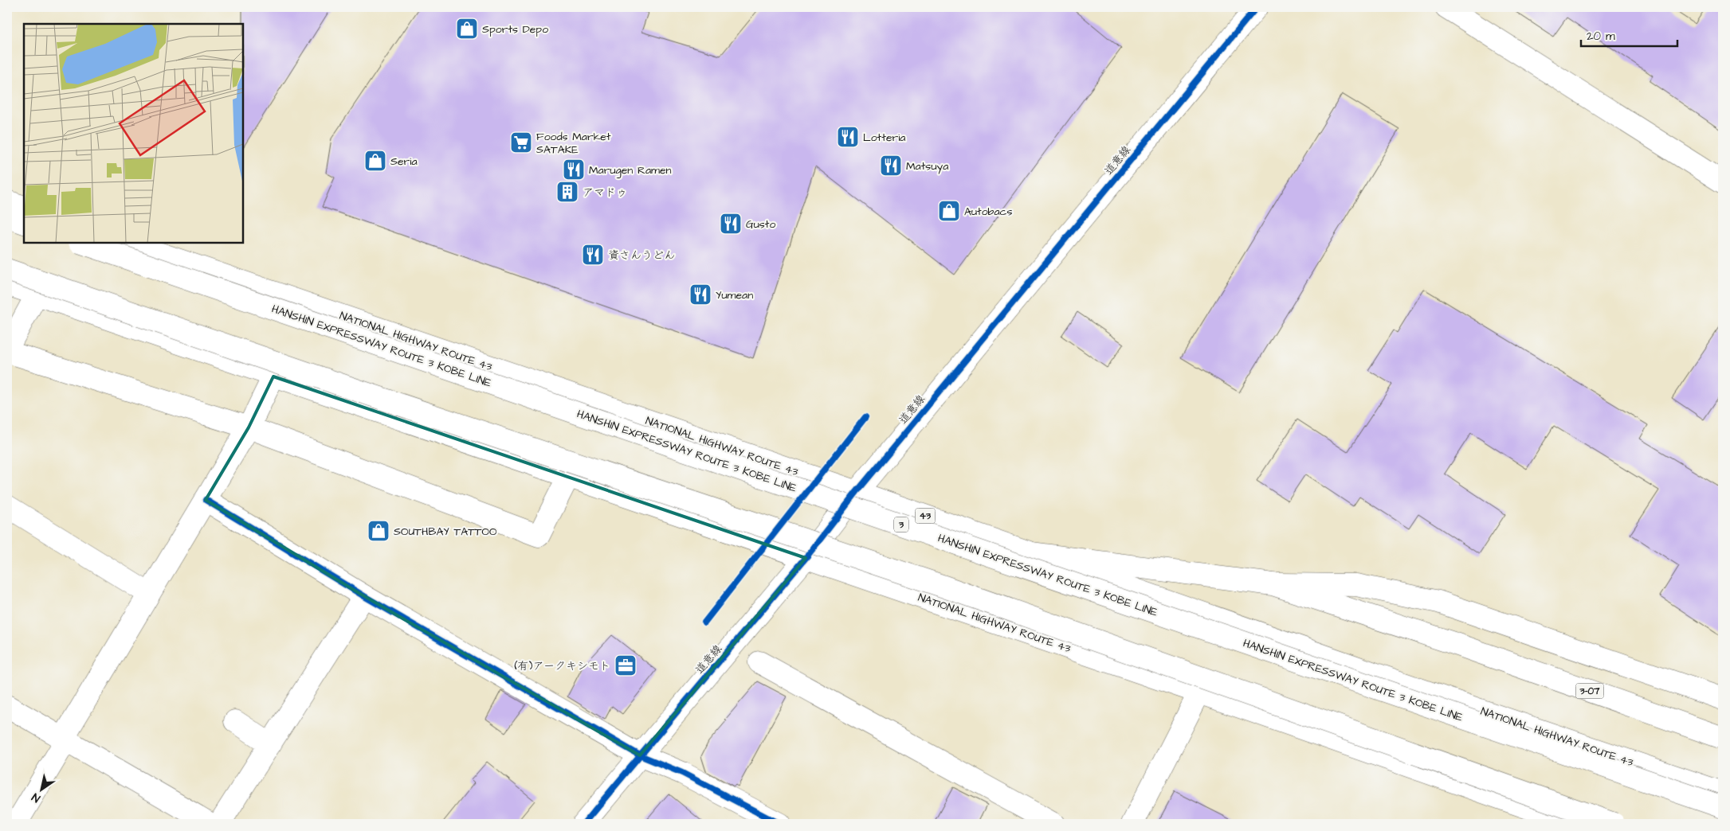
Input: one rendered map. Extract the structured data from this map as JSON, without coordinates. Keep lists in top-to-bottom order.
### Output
{
  "streets": {
    "main road": [
      "道意線",
      "NATIONAL HIGHWAY ROUTE 43",
      "HANSHIN EXPRESSWAY ROUTE 3 KOBE LINE",
      "43",
      "3",
      "3-07"
    ]
  },
  "crossings": [
    ["道意線", "NATIONAL HIGHWAY ROUTE 43"]
  ],
  "places": {
    "shop": [
      "Sports Depo",
      "Seria",
      "Autobacs",
      "SOUTHBAY TATTOO"
    ],
    "restaurant": [
      "Lotteria",
      "Matsuya",
      "Marugen Ramen",
      "Gusto",
      "資さんうどん",
      "Yumean"
    ],
    "supermarket": ["Foods Market SATAKE"],
    "building": ["アマドゥ"],
    "office": ["(有)アークキシモト"]
  },
  "scale_bar": "20 m",
  "north": "bottom left"
}
